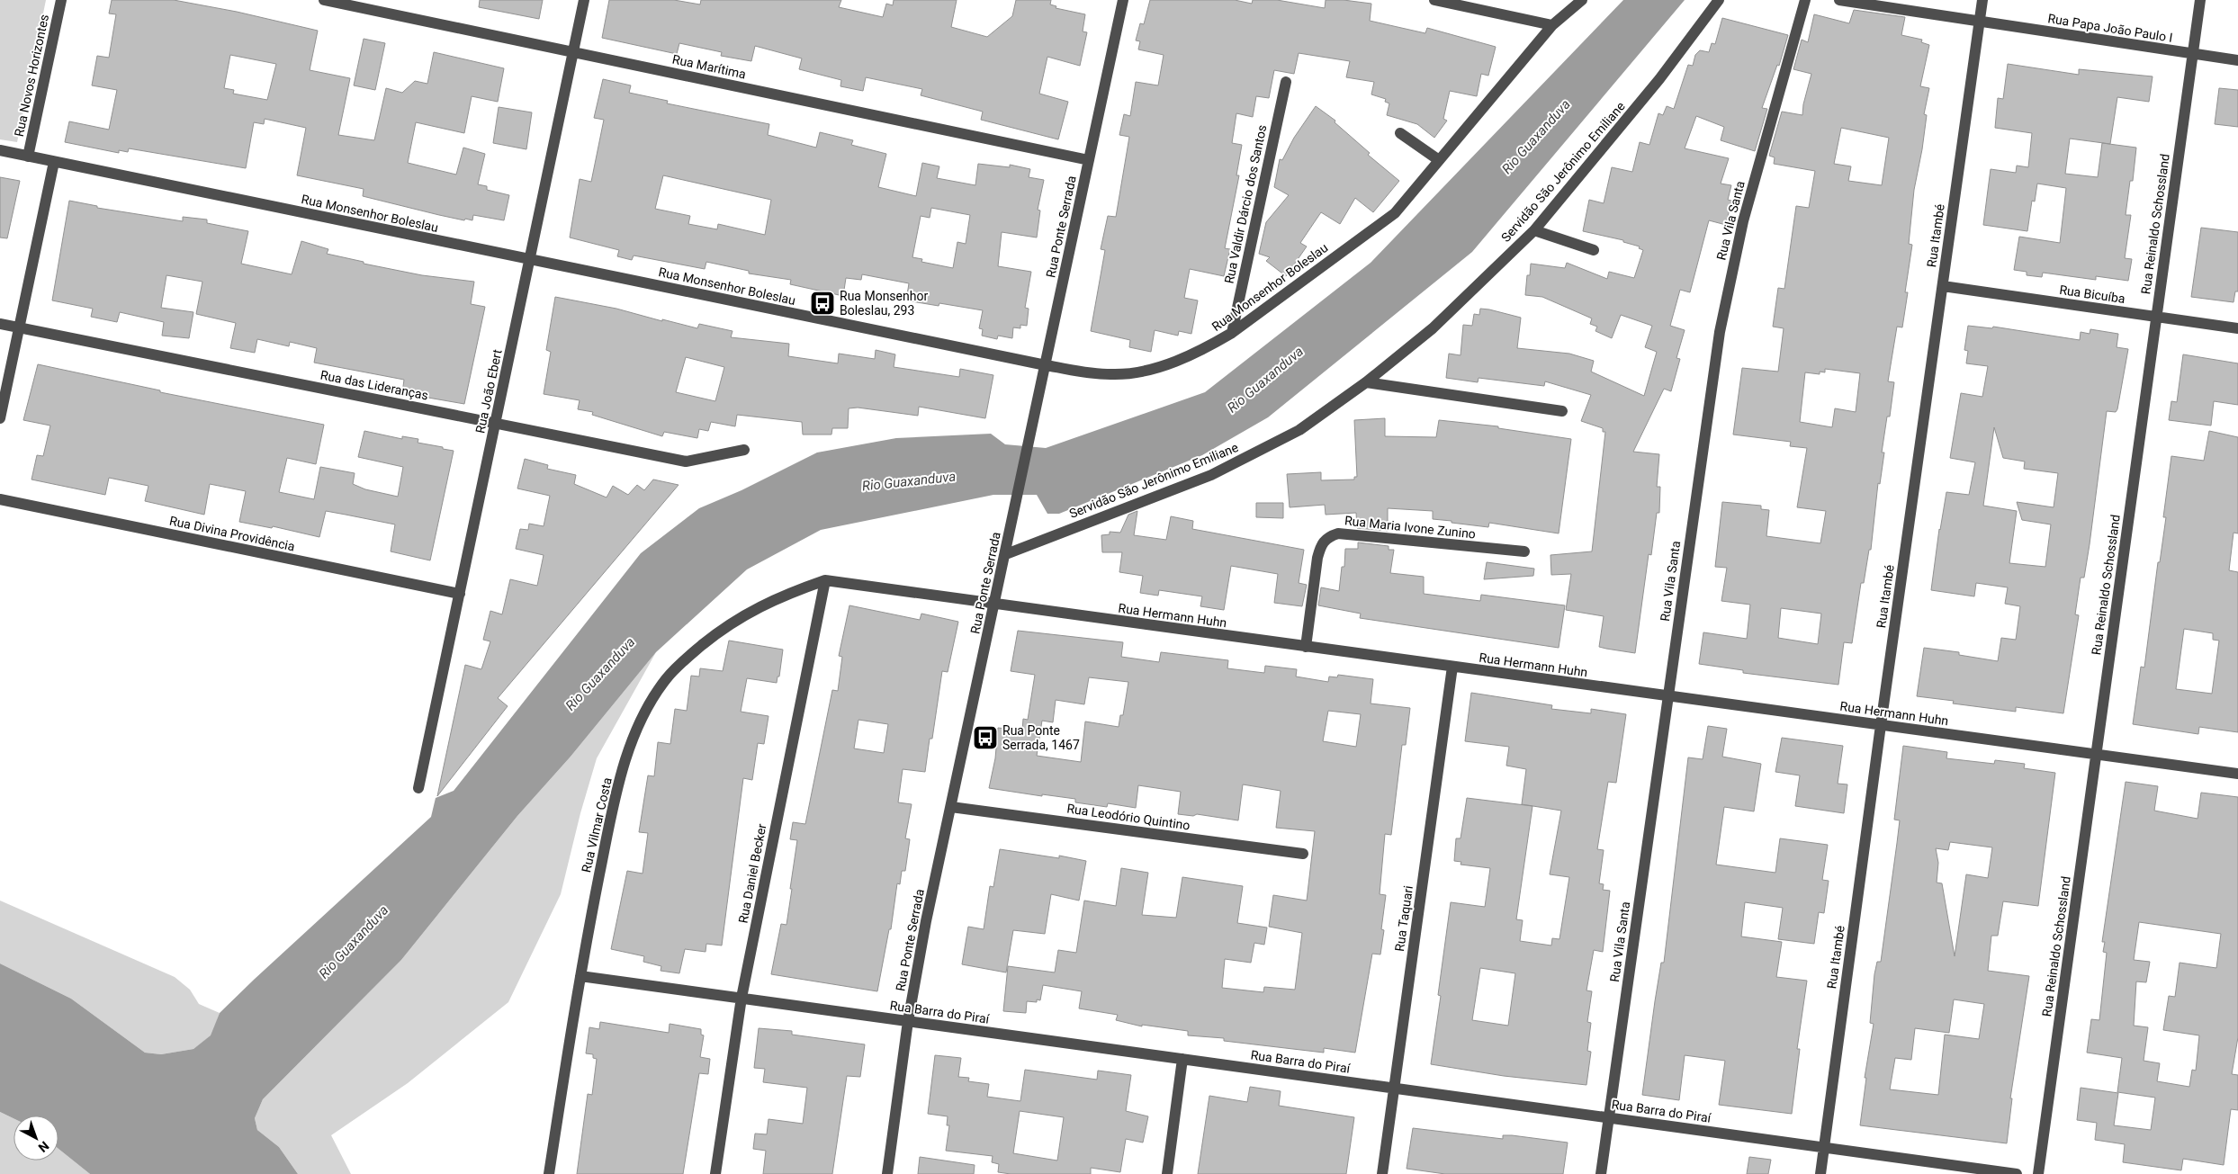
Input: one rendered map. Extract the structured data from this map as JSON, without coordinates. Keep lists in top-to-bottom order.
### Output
{
  "streets": {
    "street": [
      "Rua Papa João Paulo I",
      "Rua Marítima",
      "Rua Novos Horizontes",
      "Servidão São Jerônimo Emiliane",
      "Rua Valdir Dárcio dos Santos",
      "Rua Monsenhor Boleslau",
      "Rua Vila Santa",
      "Rua Reinaldo Schossland",
      "Rua Ponte Serrada",
      "Rua Itambé",
      "Rua Bicuíba",
      "Rua das Lideranças",
      "Rua João Ebert",
      "Rua Maria Ivone Zunino",
      "Rua Divina Providência",
      "Rua Hermann Huhn",
      "Rua Leodório Quintino",
      "Rua Vilmar Costa",
      "Rua Daniel Becker",
      "Rua Taquari",
      "Rua Barra do Piraí"
    ]
  },
  "crossings": [
    ["Rua Papa João Paulo I", "Rua Reinaldo Schossland"],
    ["Rua Papa João Paulo I", "Rua Itambé"],
    ["Rua Marítima", "Rua Ponte Serrada"],
    ["Rua Marítima", "Rua João Ebert"],
    ["Rua Novos Horizontes", "Rua Monsenhor Boleslau"],
    ["Servidão São Jerônimo Emiliane", "Rua Ponte Serrada"],
    ["Rua Valdir Dárcio dos Santos", "Rua Monsenhor Boleslau"],
    ["Rua Monsenhor Boleslau", "Rua Ponte Serrada"],
    ["Rua Monsenhor Boleslau", "Rua João Ebert"],
    ["Rua Vila Santa", "Rua Hermann Huhn"],
    ["Rua Vila Santa", "Rua Barra do Piraí"],
    ["Rua Reinaldo Schossland", "Rua Bicuíba"],
    ["Rua Reinaldo Schossland", "Rua Hermann Huhn"],
    ["Rua Ponte Serrada", "Rua Hermann Huhn"],
    ["Rua Ponte Serrada", "Rua Leodório Quintino"],
    ["Rua Ponte Serrada", "Rua Barra do Piraí"],
    ["Rua Itambé", "Rua Bicuíba"],
    ["Rua Itambé", "Rua Hermann Huhn"],
    ["Rua Itambé", "Rua Barra do Piraí"],
    ["Rua das Lideranças", "Rua João Ebert"],
    ["Rua João Ebert", "Rua Divina Providência"],
    ["Rua Maria Ivone Zunino", "Rua Hermann Huhn"],
    ["Rua Hermann Huhn", "Rua Vilmar Costa"],
    ["Rua Hermann Huhn", "Rua Daniel Becker"],
    ["Rua Hermann Huhn", "Rua Taquari"],
    ["Rua Vilmar Costa", "Rua Daniel Becker"],
    ["Rua Vilmar Costa", "Rua Barra do Piraí"],
    ["Rua Daniel Becker", "Rua Barra do Piraí"],
    ["Rua Taquari", "Rua Barra do Piraí"]
  ],
  "water": ["Rio Guaxanduva"],
  "places": {
    "bus stop": ["Rua Monsenhor Boleslau, 293", "Rua Ponte Serrada, 1467"]
  },
  "north": "bottom right"
}
